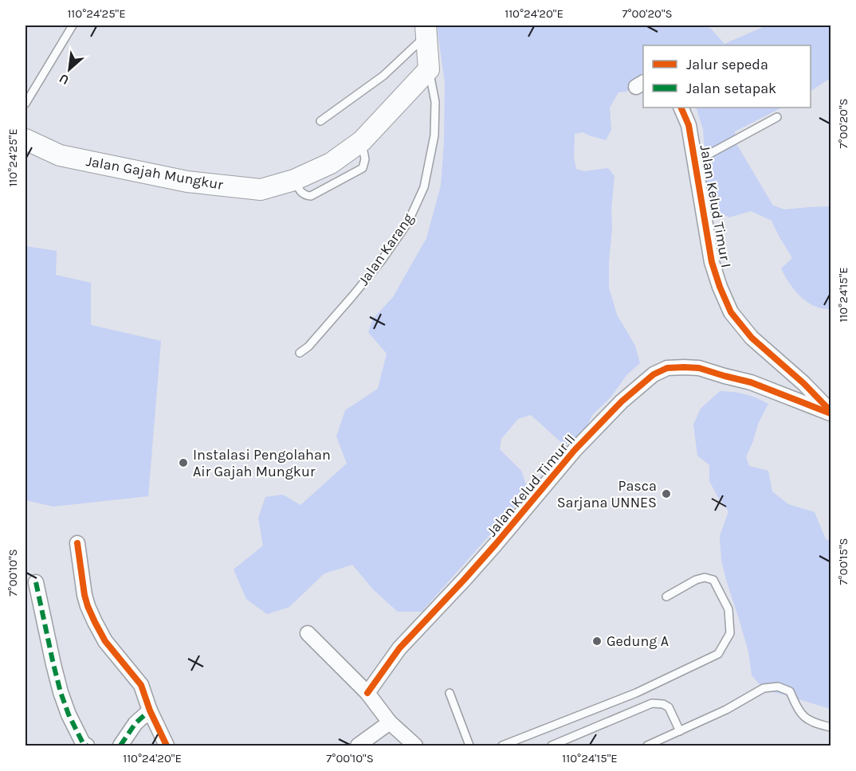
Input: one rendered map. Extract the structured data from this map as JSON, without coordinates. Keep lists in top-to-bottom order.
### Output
{
  "streets": {
    "main road": ["Jalan Gajah Mungkur"],
    "street": ["Jalan Kelud Timur I", "Jalan Kelud Timur II"],
    "lane": ["Jalan Karang"]
  },
  "crossings": [
    ["Jalan Gajah Mungkur", "Jalan Karang"],
    ["Jalan Kelud Timur I", "Jalan Kelud Timur II"]
  ],
  "places": ["Instalasi Pengolahan Air Gajah Mungkur", "Pasca Sarjana UNNES", "Gedung A"],
  "legend": ["Jalur sepeda", "Jalan setapak"],
  "north": "bottom left",
  "coordinates": [
    "110°24'25\"E",
    "110°24'20\"E",
    "7°00'20\"S",
    "110°24'15\"E",
    "7°00'15\"S",
    "7°00'10\"S"
  ]
}
